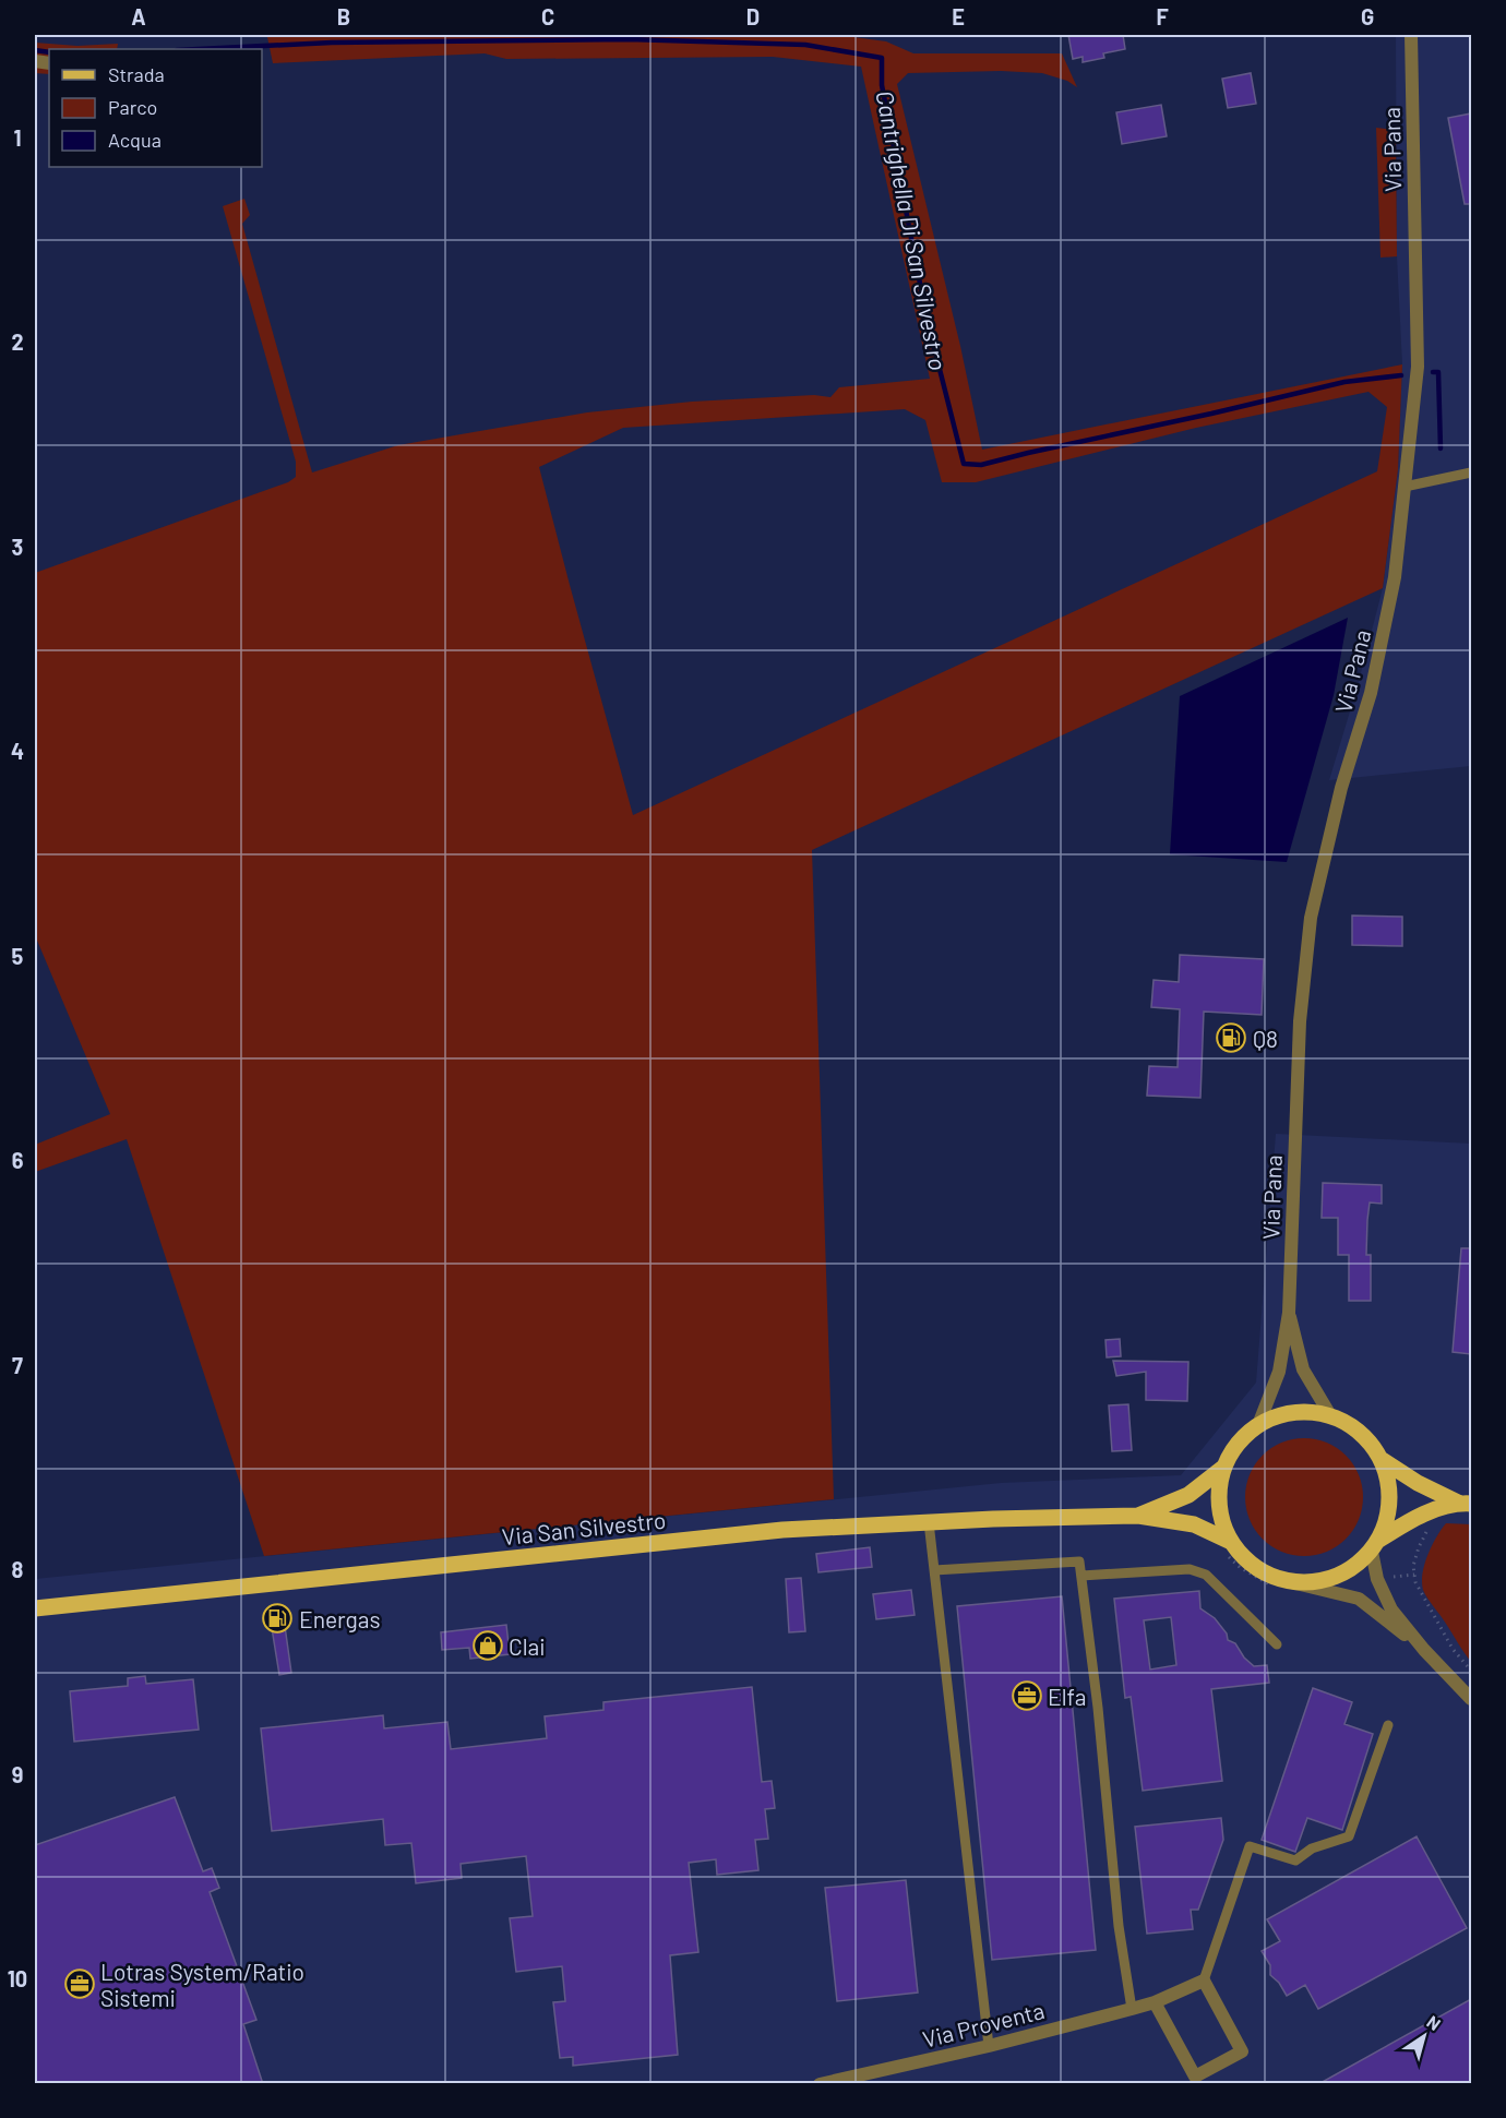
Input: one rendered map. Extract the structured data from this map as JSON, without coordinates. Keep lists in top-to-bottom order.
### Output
{
  "streets": {
    "main road": ["Via San Silvestro"],
    "street": ["Via Pana", "Via Proventa"]
  },
  "crossings": [
    ["Via Pana", "Via San Silvestro"]
  ],
  "water": ["Cantrighella Di San Silvestro"],
  "places": {
    "fuel station": ["Q8", "Energas"],
    "shop": ["Clai"],
    "office": ["Elfa", "Lotras System/Ratio Sistemi"]
  },
  "legend": ["Strada", "Parco", "Acqua"],
  "north": "top right",
  "grid": {
    "columns": [
      "A",
      "B",
      "C",
      "D",
      "E",
      "F",
      "G"
    ],
    "rows": [
      "1",
      "2",
      "3",
      "4",
      "5",
      "6",
      "7",
      "8",
      "9",
      "10"
    ]
  }
}
